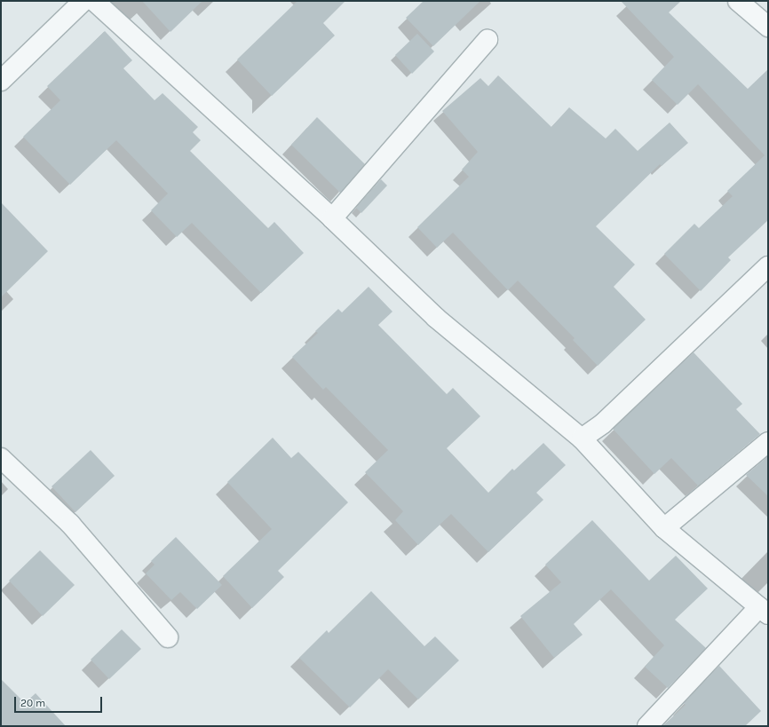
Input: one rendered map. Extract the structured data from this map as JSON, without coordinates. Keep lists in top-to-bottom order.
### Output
{
  "scale_bar": "20 m"
}
